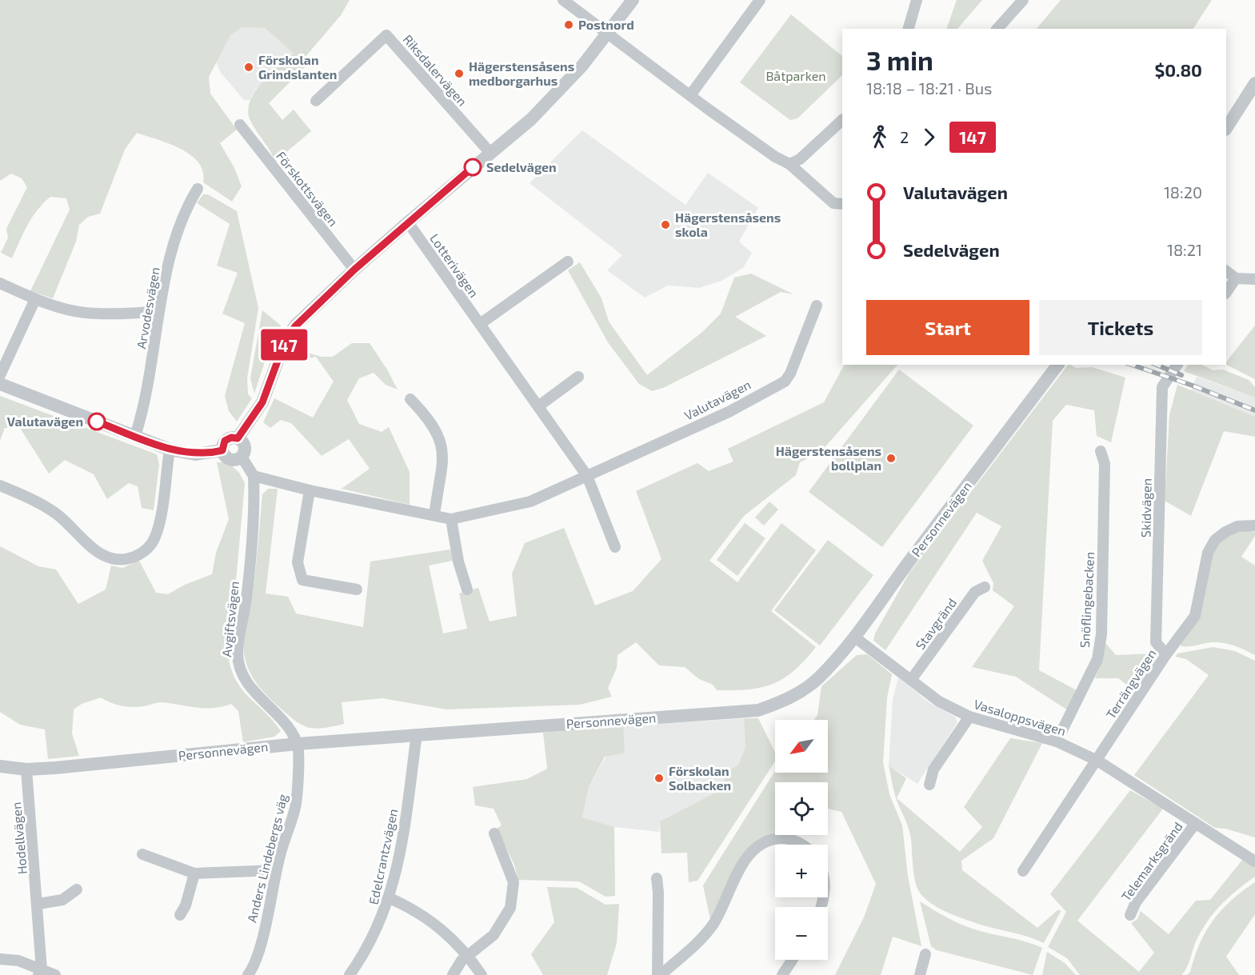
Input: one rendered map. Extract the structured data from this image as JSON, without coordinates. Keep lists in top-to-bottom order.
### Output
{
  "streets": {
    "street": [
      "Riksdalervägen",
      "Förskottsvägen",
      "Lotterivägen",
      "Arvodesvägen",
      "Valutavägen",
      "Skidvägen",
      "Personnevägen",
      "Snöflingebacken",
      "Avgiftsvägen",
      "Stavgränd",
      "Terrängvägen",
      "Vasaloppsvägen",
      "Hodellvägen",
      "Edelcrantzvägen",
      "Anders Lindebergs väg",
      "Telemarksgränd"
    ]
  },
  "crossings": [
    ["Lotterivägen", "Valutavägen"],
    ["Valutavägen", "Avgiftsvägen"],
    ["Skidvägen", "Terrängvägen"],
    ["Personnevägen", "Avgiftsvägen"],
    ["Personnevägen", "Vasaloppsvägen"],
    ["Personnevägen", "Hodellvägen"],
    ["Personnevägen", "Edelcrantzvägen"],
    ["Personnevägen", "Anders Lindebergs väg"],
    ["Snöflingebacken", "Vasaloppsvägen"],
    ["Avgiftsvägen", "Anders Lindebergs väg"],
    ["Stavgränd", "Vasaloppsvägen"],
    ["Terrängvägen", "Vasaloppsvägen"],
    ["Vasaloppsvägen", "Telemarksgränd"]
  ],
  "parks": ["Båtparken"],
  "places": [
    "Postnord",
    "Förskolan Grindslanten",
    "Hägerstensåsens medborgarhus",
    "Sedelvägen",
    "Hägerstensåsens skola",
    "Valutavägen",
    "Hägerstensåsens bollplan",
    "Förskolan Solbacken"
  ],
  "lines": ["bus line 147"],
  "north": "bottom left",
  "page": {
    "on_map": "147",
    "heading": ["3 min", "18:18 – 18:21 · Bus", "$0.80"],
    "legs": ["2", "147"],
    "list": [
      {
        "name": "Valutavägen",
        "value": "18:20"
      },
      {
        "name": "Sedelvägen",
        "value": "18:21"
      }
    ],
    "buttons": ["Start", "Tickets"],
    "map_buttons": ["+", "−"]
  }
}
